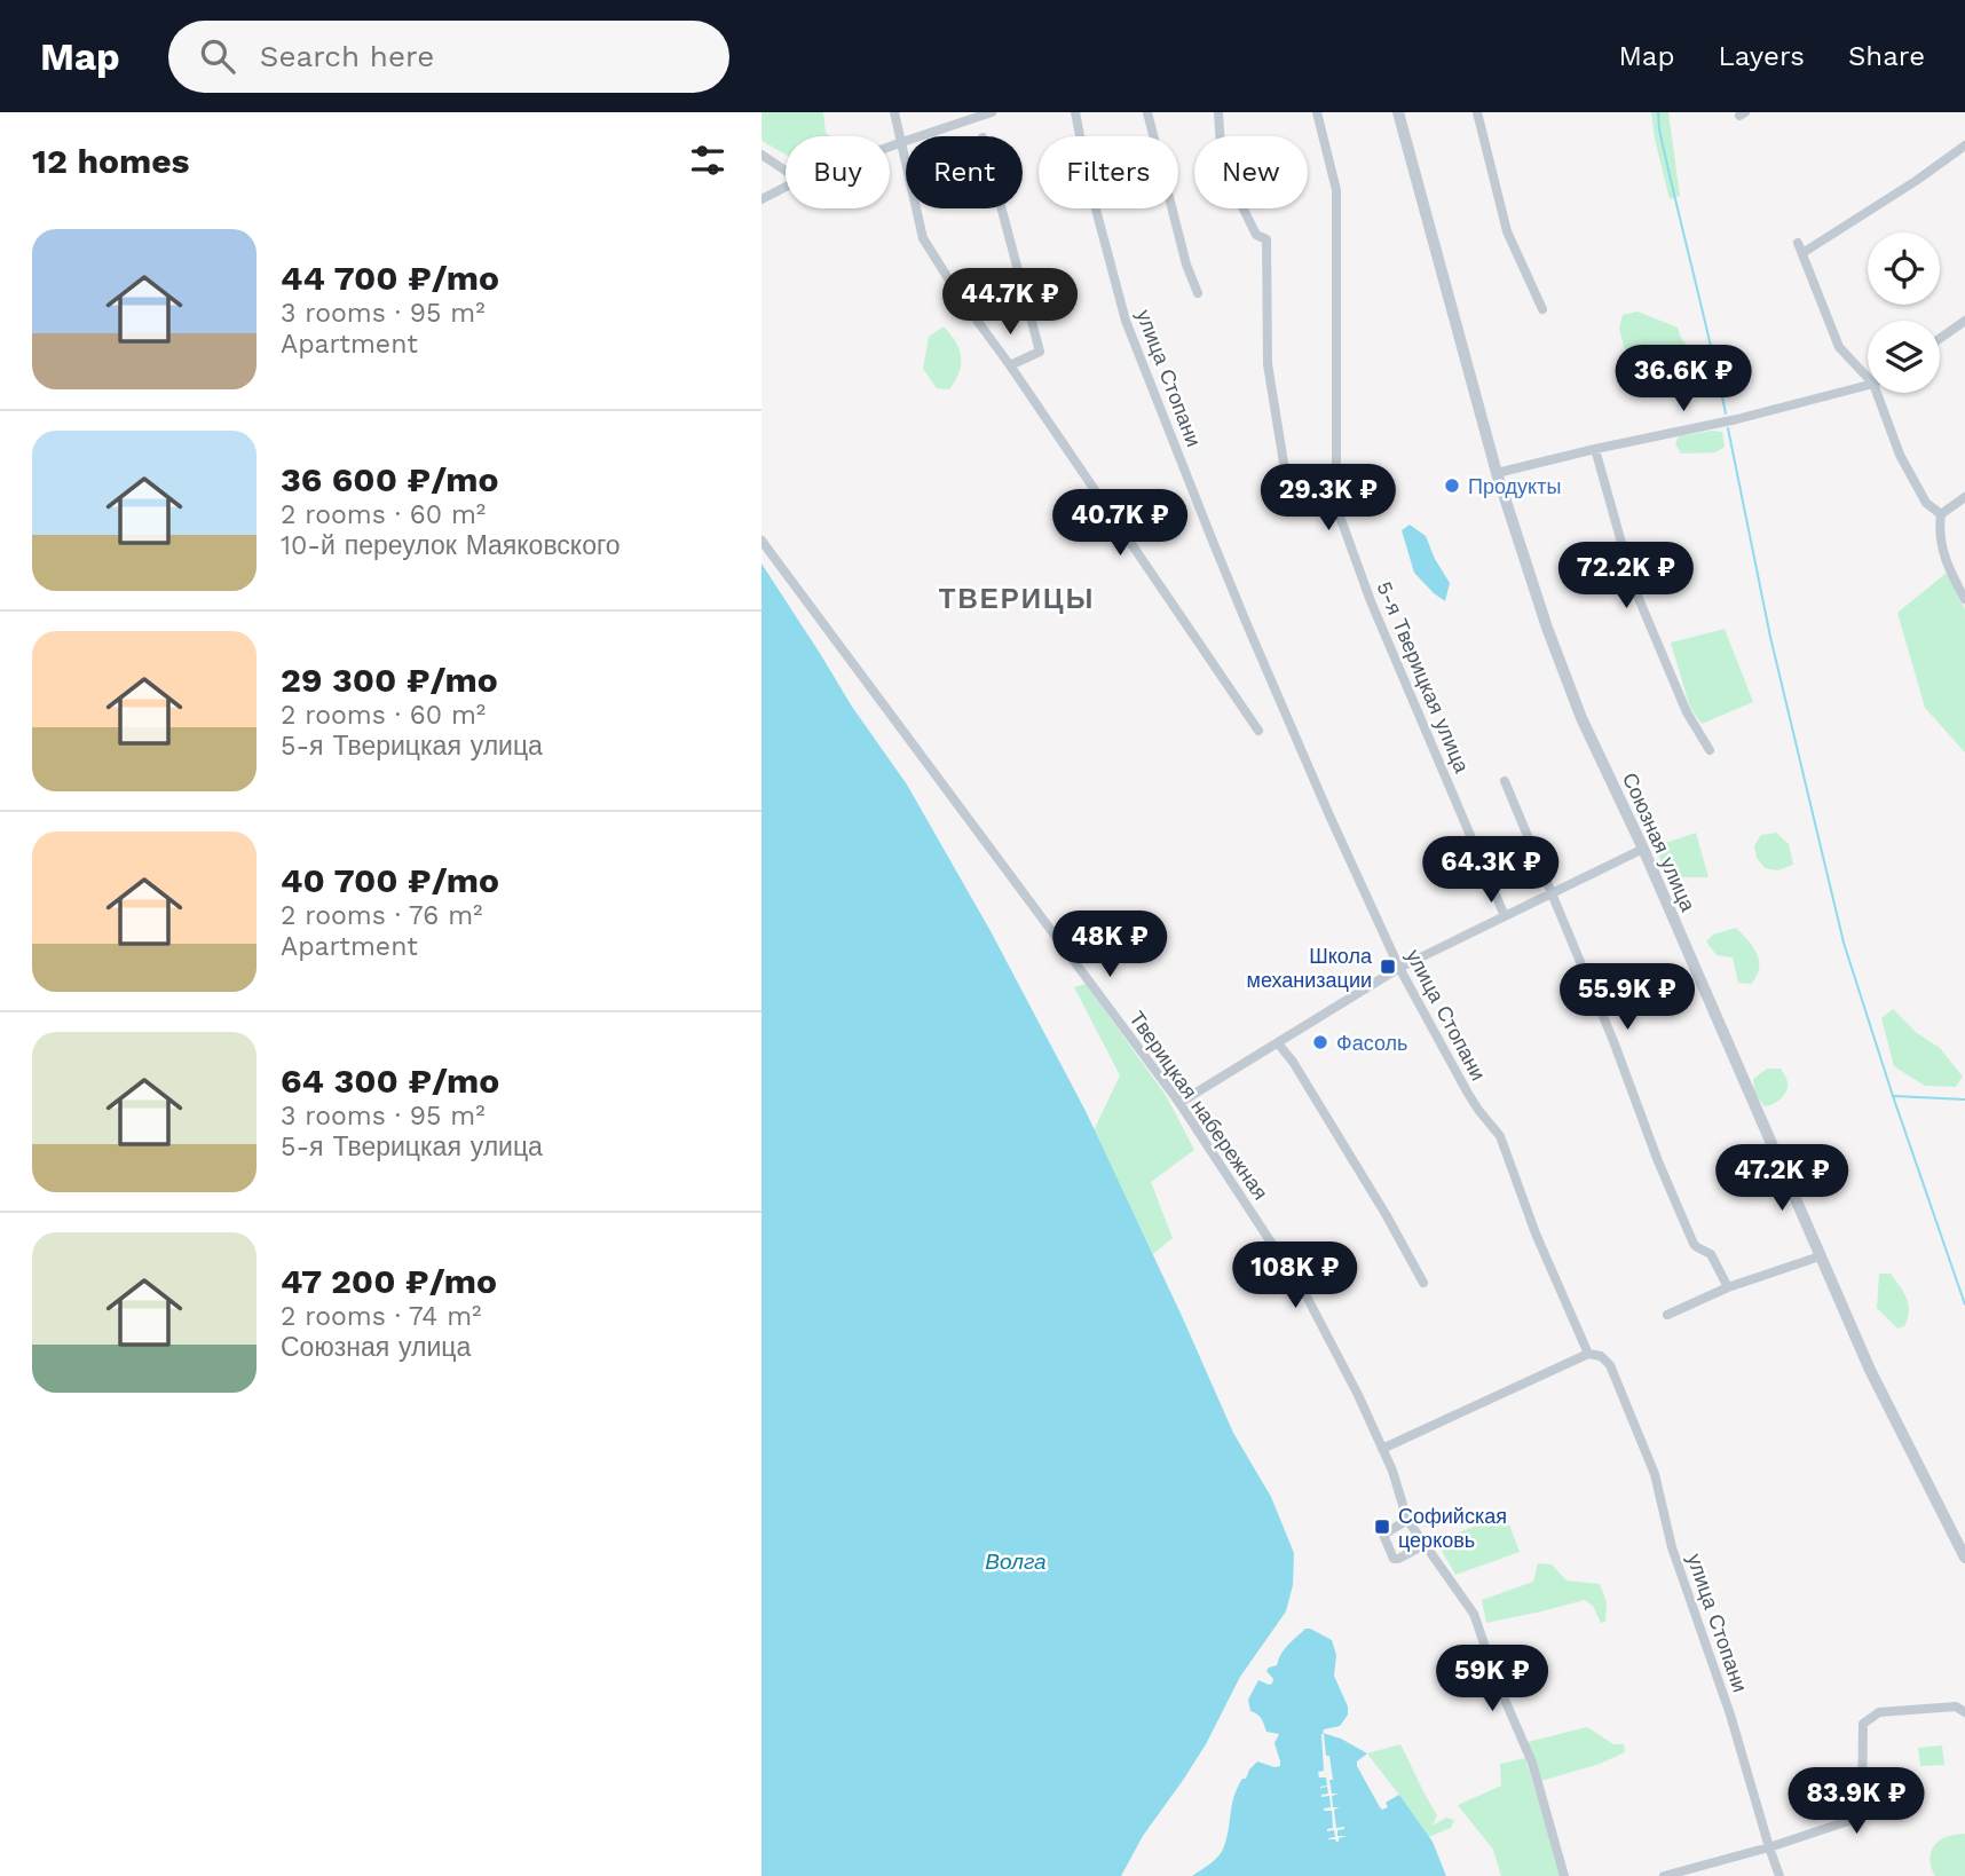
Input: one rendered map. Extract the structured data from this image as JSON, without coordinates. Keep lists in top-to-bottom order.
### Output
{
  "streets": {
    "street": [
      "улица Стопани",
      "5-я Тверицкая улица",
      "Союзная улица",
      "Тверицкая набережная"
    ]
  },
  "districts": ["ТВЕРИЦЫ"],
  "water": ["Волга"],
  "places": {
    "other": ["Продукты", "Фасоль"],
    "transit": ["Школа механизации", "Софийская церковь"]
  },
  "page": {
    "header": "Map",
    "search": "Search here",
    "nav": ["Map", "Layers", "Share"],
    "heading": "12 homes",
    "chip": [
      "Buy",
      "Rent",
      "Filters",
      "New"
    ],
    "list": [
      {
        "name": "44 700 ₽/mo",
        "note": "3 rooms · 95 m² · Apartment"
      },
      {
        "name": "36 600 ₽/mo",
        "note": "2 rooms · 60 m² · 10-й переулок Маяковского"
      },
      {
        "name": "29 300 ₽/mo",
        "note": "2 rooms · 60 m² · 5-я Тверицкая улица"
      },
      {
        "name": "40 700 ₽/mo",
        "note": "2 rooms · 76 m² · Apartment"
      },
      {
        "name": "64 300 ₽/mo",
        "note": "3 rooms · 95 m² · 5-я Тверицкая улица"
      },
      {
        "name": "47 200 ₽/mo",
        "note": "2 rooms · 74 m² · Союзная улица"
      }
    ],
    "price": [
      "44.7K ₽",
      "36.6K ₽",
      "29.3K ₽",
      "40.7K ₽",
      "72.2K ₽",
      "64.3K ₽",
      "48K ₽",
      "55.9K ₽",
      "47.2K ₽",
      "108K ₽",
      "59K ₽",
      "83.9K ₽"
    ]
  }
}
